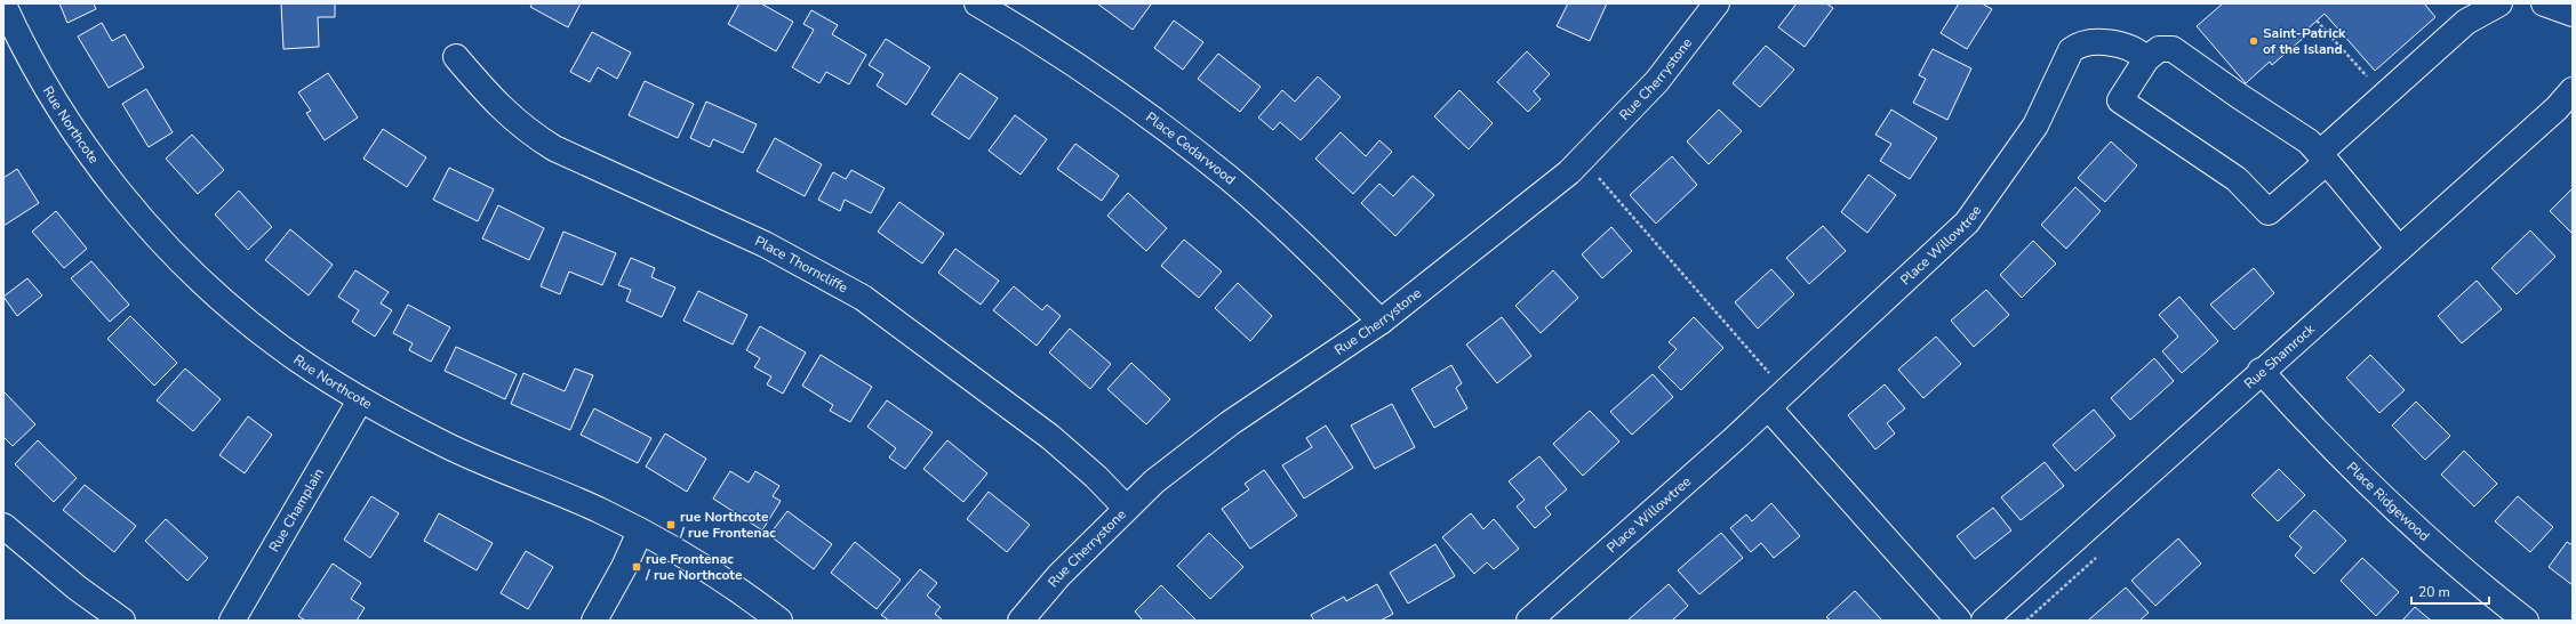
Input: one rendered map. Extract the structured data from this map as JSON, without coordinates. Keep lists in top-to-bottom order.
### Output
{
  "streets": {
    "street": [
      "Rue Cherrystone",
      "Rue Northcote",
      "Place Cedarwood",
      "Place Willowtree",
      "Place Thorncliffe",
      "Rue Shamrock",
      "Place Ridgewood",
      "Rue Champlain"
    ]
  },
  "crossings": [
    ["Rue Cherrystone", "Place Cedarwood"],
    ["Rue Cherrystone", "Place Thorncliffe"],
    ["Rue Northcote", "Rue Champlain"],
    ["Rue Shamrock", "Place Ridgewood"]
  ],
  "places": {
    "other": ["Saint-Patrick of the Island"],
    "transit": ["rue Northcote / rue Frontenac", "rue Frontenac / rue Northcote"]
  },
  "scale_bar": "20 m"
}
